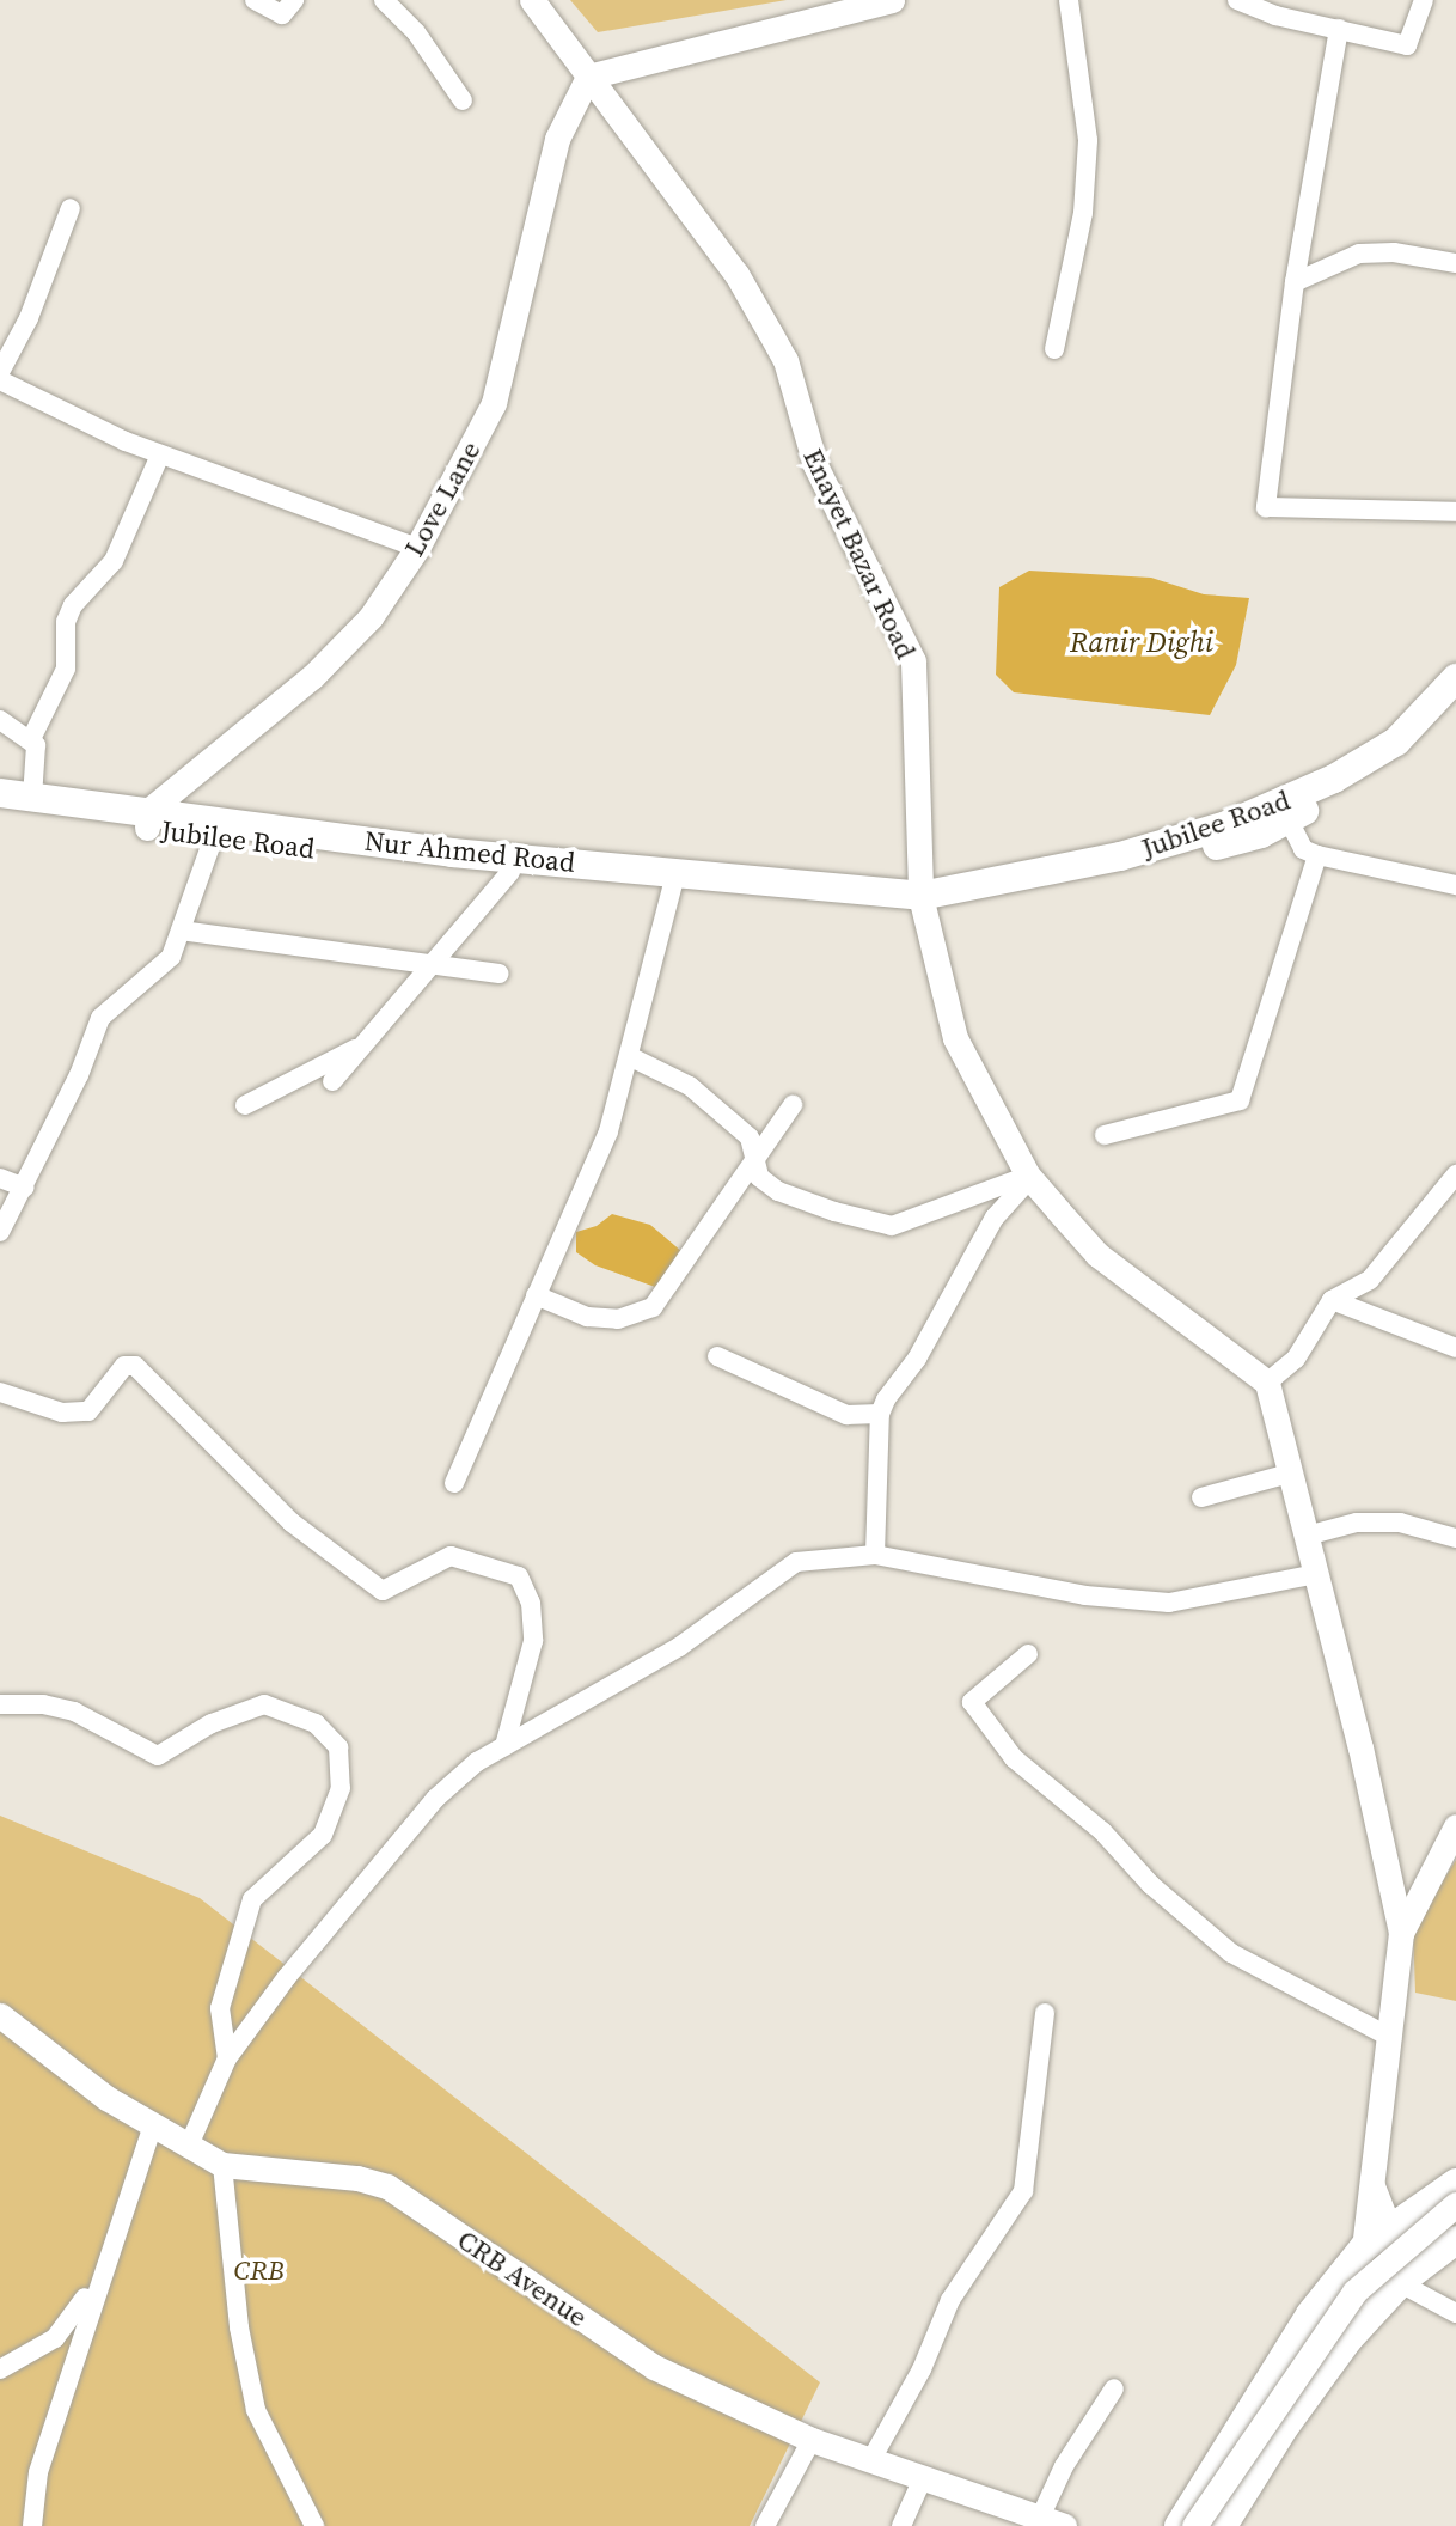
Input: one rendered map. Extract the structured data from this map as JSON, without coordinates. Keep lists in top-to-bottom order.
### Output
{
  "streets": {
    "main road": [
      "Love Lane",
      "Enayet Bazar Road",
      "Jubilee Road",
      "Nur Ahmed Road",
      "CRB Avenue"
    ]
  },
  "crossings": [
    ["Love Lane", "Enayet Bazar Road"],
    ["Love Lane", "Jubilee Road"],
    ["Love Lane", "Nur Ahmed Road"],
    ["Enayet Bazar Road", "Jubilee Road"],
    ["Enayet Bazar Road", "Nur Ahmed Road"],
    ["Jubilee Road", "Nur Ahmed Road"]
  ],
  "water": ["Ranir Dighi"],
  "parks": ["CRB"]
}
